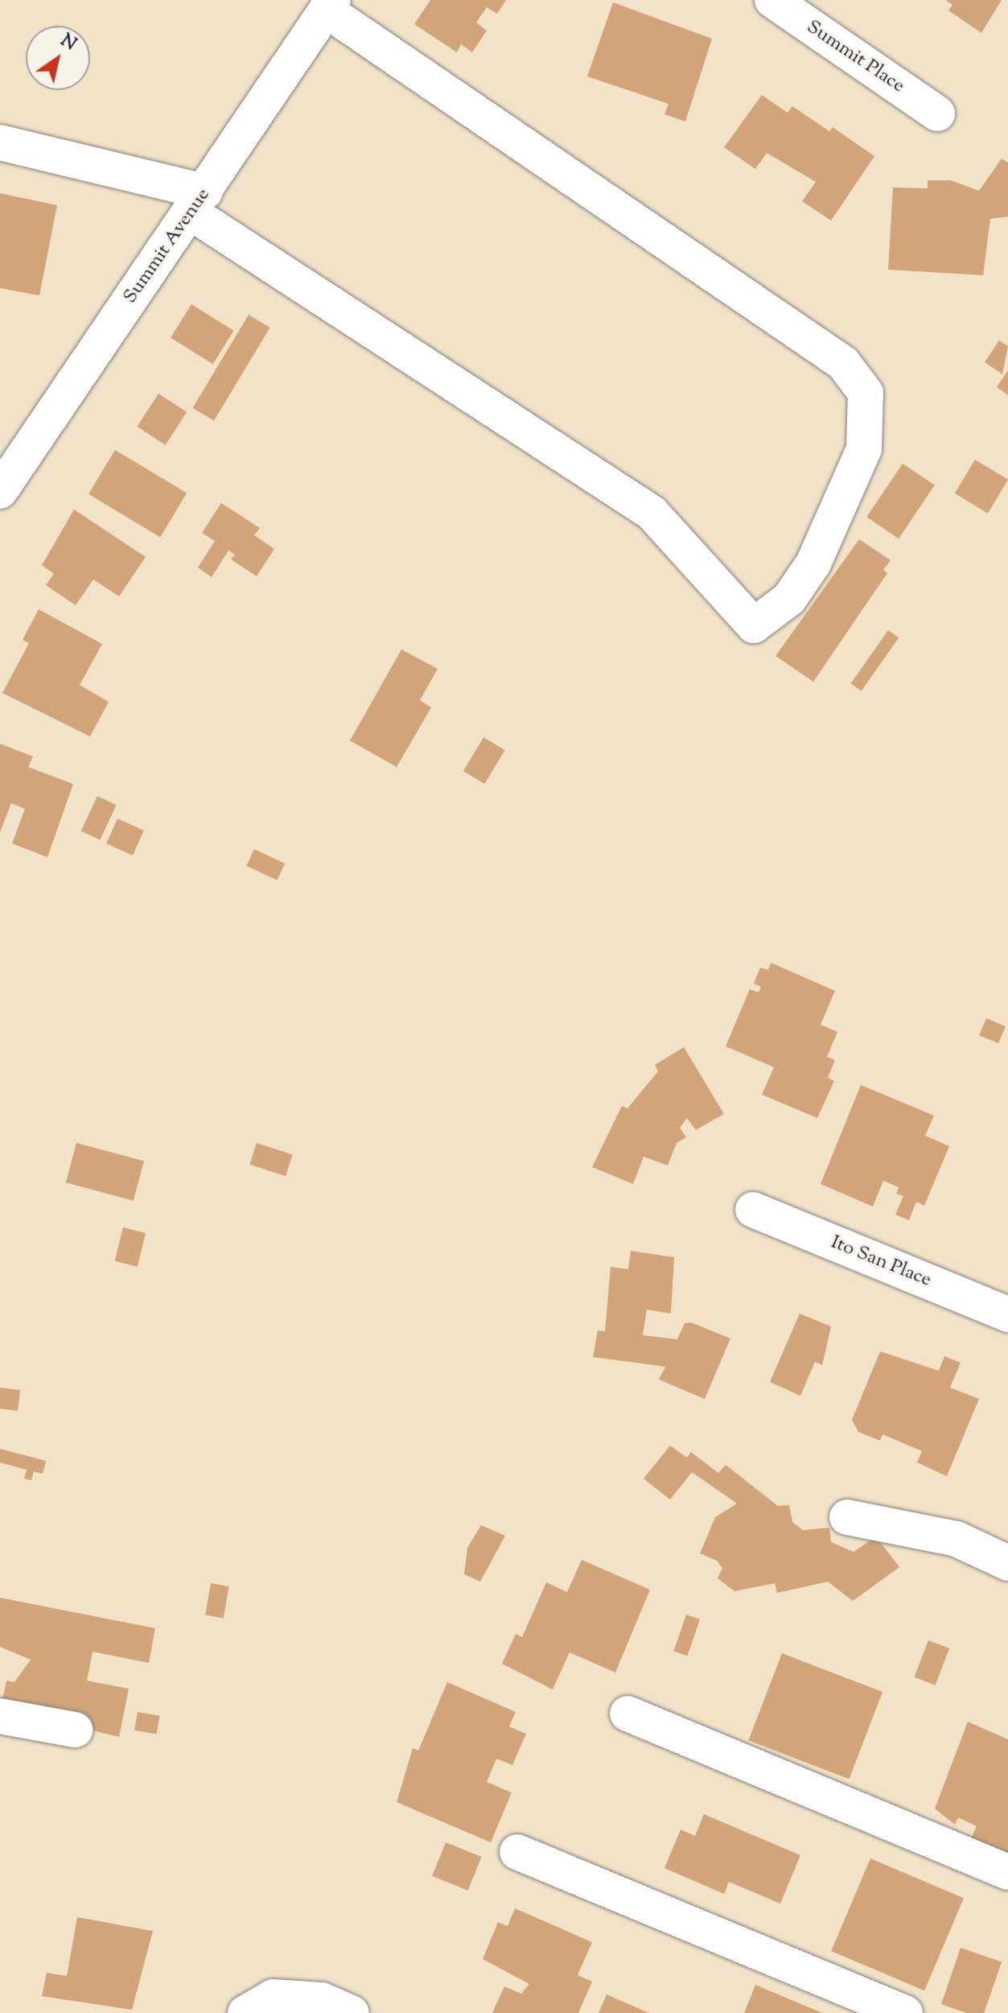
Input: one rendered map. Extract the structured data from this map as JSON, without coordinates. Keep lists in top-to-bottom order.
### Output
{
  "streets": {
    "street": ["Summit Place", "Summit Avenue", "Ito San Place"]
  },
  "north": "top right"
}
